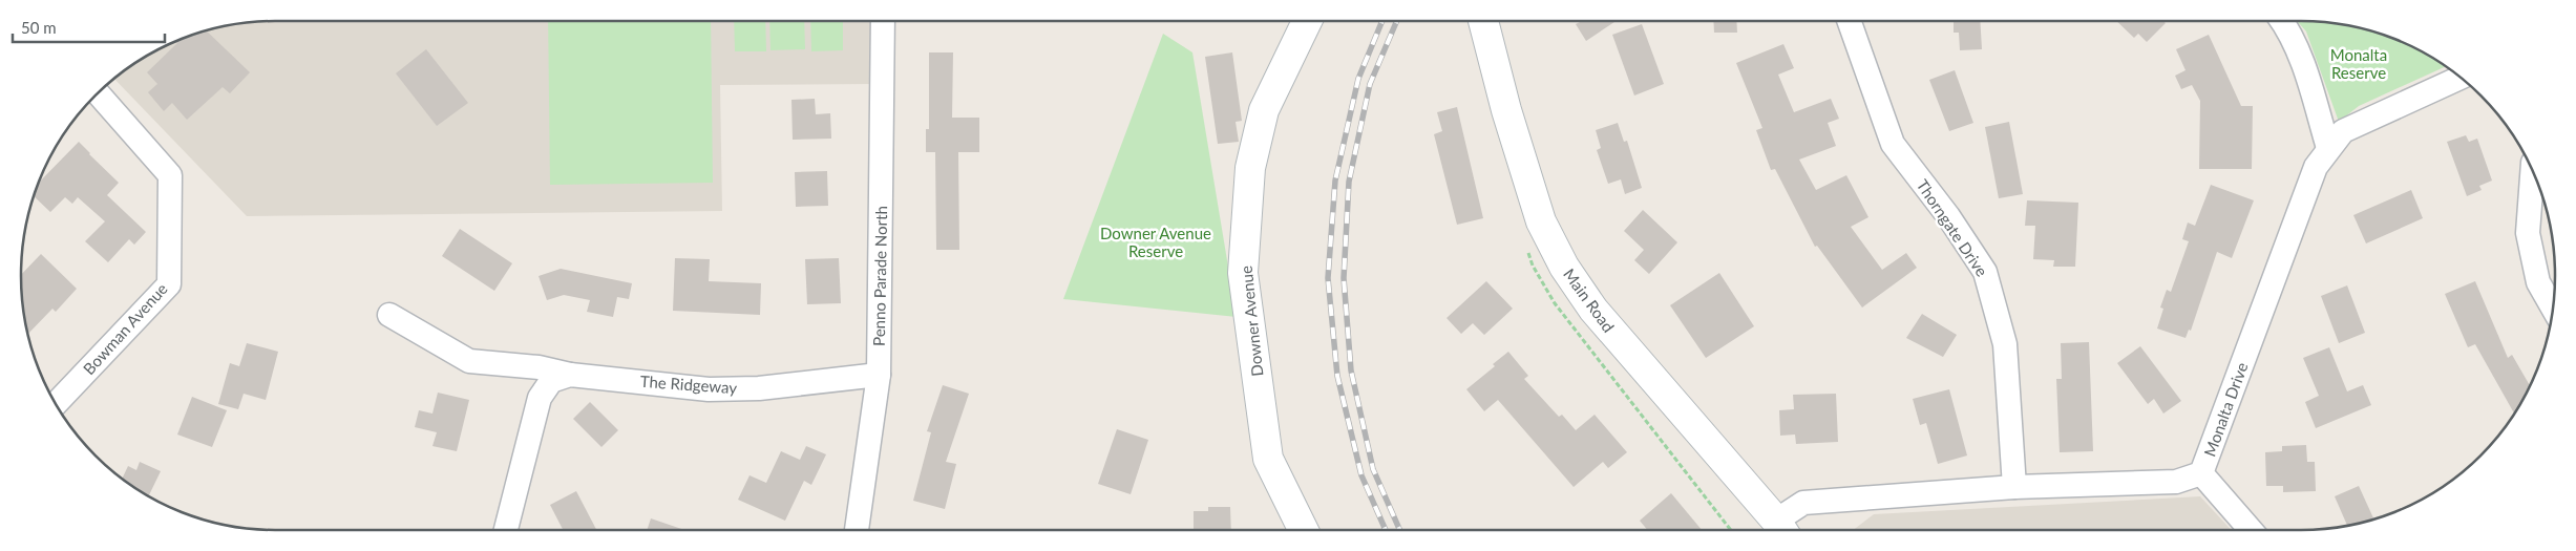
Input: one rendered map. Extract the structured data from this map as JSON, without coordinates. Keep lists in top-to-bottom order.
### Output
{
  "streets": {
    "main road": ["Main Road", "Downer Avenue"],
    "street": [
      "Thorngate Drive",
      "Penno Parade North",
      "Bowman Avenue",
      "The Ridgeway",
      "Monalta Drive"
    ]
  },
  "crossings": [
    ["Thorngate Drive", "Monalta Drive"],
    ["Penno Parade North", "The Ridgeway"],
    ["Main Road", "Monalta Drive"]
  ],
  "parks": ["Monalta Reserve", "Downer Avenue Reserve"],
  "scale_bar": "50 m"
}
